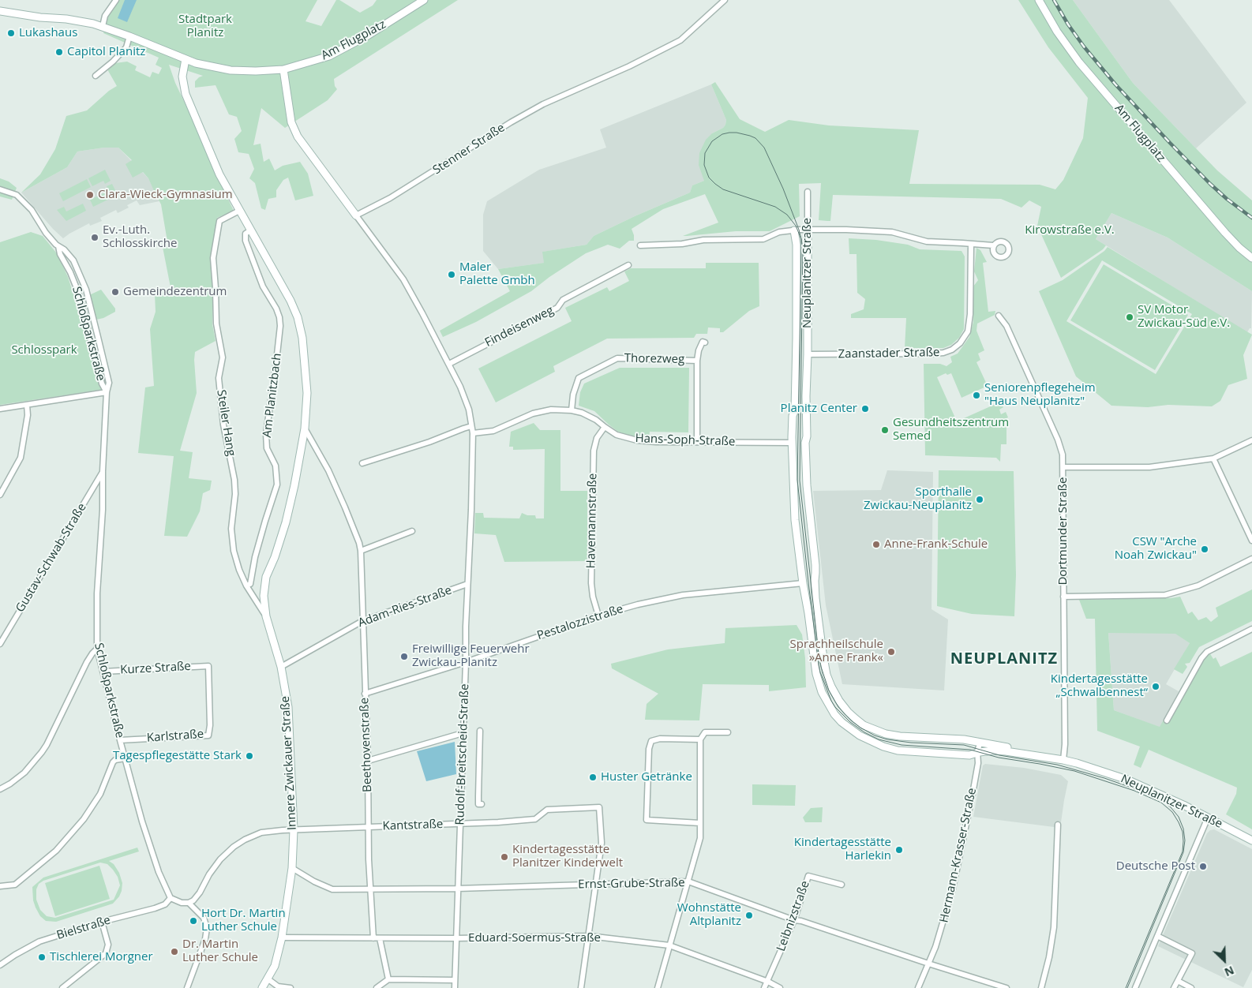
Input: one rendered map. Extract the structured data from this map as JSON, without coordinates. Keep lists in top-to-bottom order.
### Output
{
  "streets": {
    "street": [
      "Am Flugplatz",
      "Stenner Straße",
      "Neuplanitzer Straße",
      "Findeisenweg",
      "Schloßparkstraße",
      "Zaanstader Straße",
      "Thorezweg",
      "Am Planitzbach",
      "Steiler Hang",
      "Hans-Soph-Straße",
      "Havemannstraße",
      "Dortmunder Straße",
      "Gustav-Schwab-Straße",
      "Adam-Ries-Straße",
      "Pestalozzistraße",
      "Kurze Straße",
      "Karlstraße",
      "Beethovenstraße",
      "Rudolf-Breitscheid-Straße",
      "Innere Zwickauer Straße",
      "Kantstraße",
      "Hermann-Krasser-Straße",
      "Ernst-Grube-Straße",
      "Leibnizstraße",
      "Bielstraße",
      "Eduard-Soermus-Straße"
    ]
  },
  "crossings": [
    ["Am Flugplatz", "Innere Zwickauer Straße"],
    ["Stenner Straße", "Rudolf-Breitscheid-Straße"],
    ["Neuplanitzer Straße", "Zaanstader Straße"],
    ["Neuplanitzer Straße", "Hans-Soph-Straße"],
    ["Neuplanitzer Straße", "Dortmunder Straße"],
    ["Neuplanitzer Straße", "Pestalozzistraße"],
    ["Neuplanitzer Straße", "Hermann-Krasser-Straße"],
    ["Findeisenweg", "Rudolf-Breitscheid-Straße"],
    ["Schloßparkstraße", "Gustav-Schwab-Straße"],
    ["Schloßparkstraße", "Kurze Straße"],
    ["Schloßparkstraße", "Karlstraße"],
    ["Schloßparkstraße", "Bielstraße"],
    ["Thorezweg", "Hans-Soph-Straße"],
    ["Am Planitzbach", "Steiler Hang"],
    ["Am Planitzbach", "Innere Zwickauer Straße"],
    ["Steiler Hang", "Innere Zwickauer Straße"],
    ["Hans-Soph-Straße", "Havemannstraße"],
    ["Hans-Soph-Straße", "Rudolf-Breitscheid-Straße"],
    ["Havemannstraße", "Pestalozzistraße"],
    ["Adam-Ries-Straße", "Beethovenstraße"],
    ["Adam-Ries-Straße", "Rudolf-Breitscheid-Straße"],
    ["Adam-Ries-Straße", "Innere Zwickauer Straße"],
    ["Pestalozzistraße", "Beethovenstraße"],
    ["Pestalozzistraße", "Rudolf-Breitscheid-Straße"],
    ["Kurze Straße", "Karlstraße"],
    ["Beethovenstraße", "Innere Zwickauer Straße"],
    ["Beethovenstraße", "Kantstraße"],
    ["Beethovenstraße", "Ernst-Grube-Straße"],
    ["Beethovenstraße", "Eduard-Soermus-Straße"],
    ["Rudolf-Breitscheid-Straße", "Kantstraße"],
    ["Rudolf-Breitscheid-Straße", "Ernst-Grube-Straße"],
    ["Rudolf-Breitscheid-Straße", "Eduard-Soermus-Straße"],
    ["Innere Zwickauer Straße", "Kantstraße"],
    ["Innere Zwickauer Straße", "Ernst-Grube-Straße"],
    ["Innere Zwickauer Straße", "Eduard-Soermus-Straße"],
    ["Kantstraße", "Ernst-Grube-Straße"],
    ["Hermann-Krasser-Straße", "Ernst-Grube-Straße"],
    ["Ernst-Grube-Straße", "Leibnizstraße"],
    ["Leibnizstraße", "Eduard-Soermus-Straße"]
  ],
  "districts": ["NEUPLANITZ"],
  "parks": ["Stadtpark Planitz", "Kirowstraße e.V.", "Schlosspark"],
  "places": [
    "Lukashaus",
    "Capitol Planitz",
    "Clara-Wieck-Gymnasium",
    "Ev.-Luth. Schlosskirche",
    "Maler Palette Gmbh",
    "Gemeindezentrum",
    "SV Motor Zwickau-Süd e.V.",
    "Seniorenpflegeheim \"Haus Neuplanitz\"",
    "Planitz Center",
    "Gesundheitszentrum Semed",
    "Sporthalle Zwickau-Neuplanitz",
    "Anne-Frank-Schule",
    "CSW \"Arche Noah Zwickau\"",
    "Sprachheilschule »Anne Frank«",
    "Freiwillige Feuerwehr Zwickau-Planitz",
    "Kindertagesstätte „Schwalbennest“",
    "Tagespflegestätte Stark",
    "Huster Getränke",
    "Kindertagesstätte Harlekin",
    "Kindertagesstätte Planitzer Kinderwelt",
    "Deutsche Post",
    "Wohnstätte Altplanitz",
    "Hort Dr. Martin Luther Schule",
    "Dr. Martin Luther Schule",
    "Tischlerei Morgner"
  ],
  "north": "bottom right"
}
